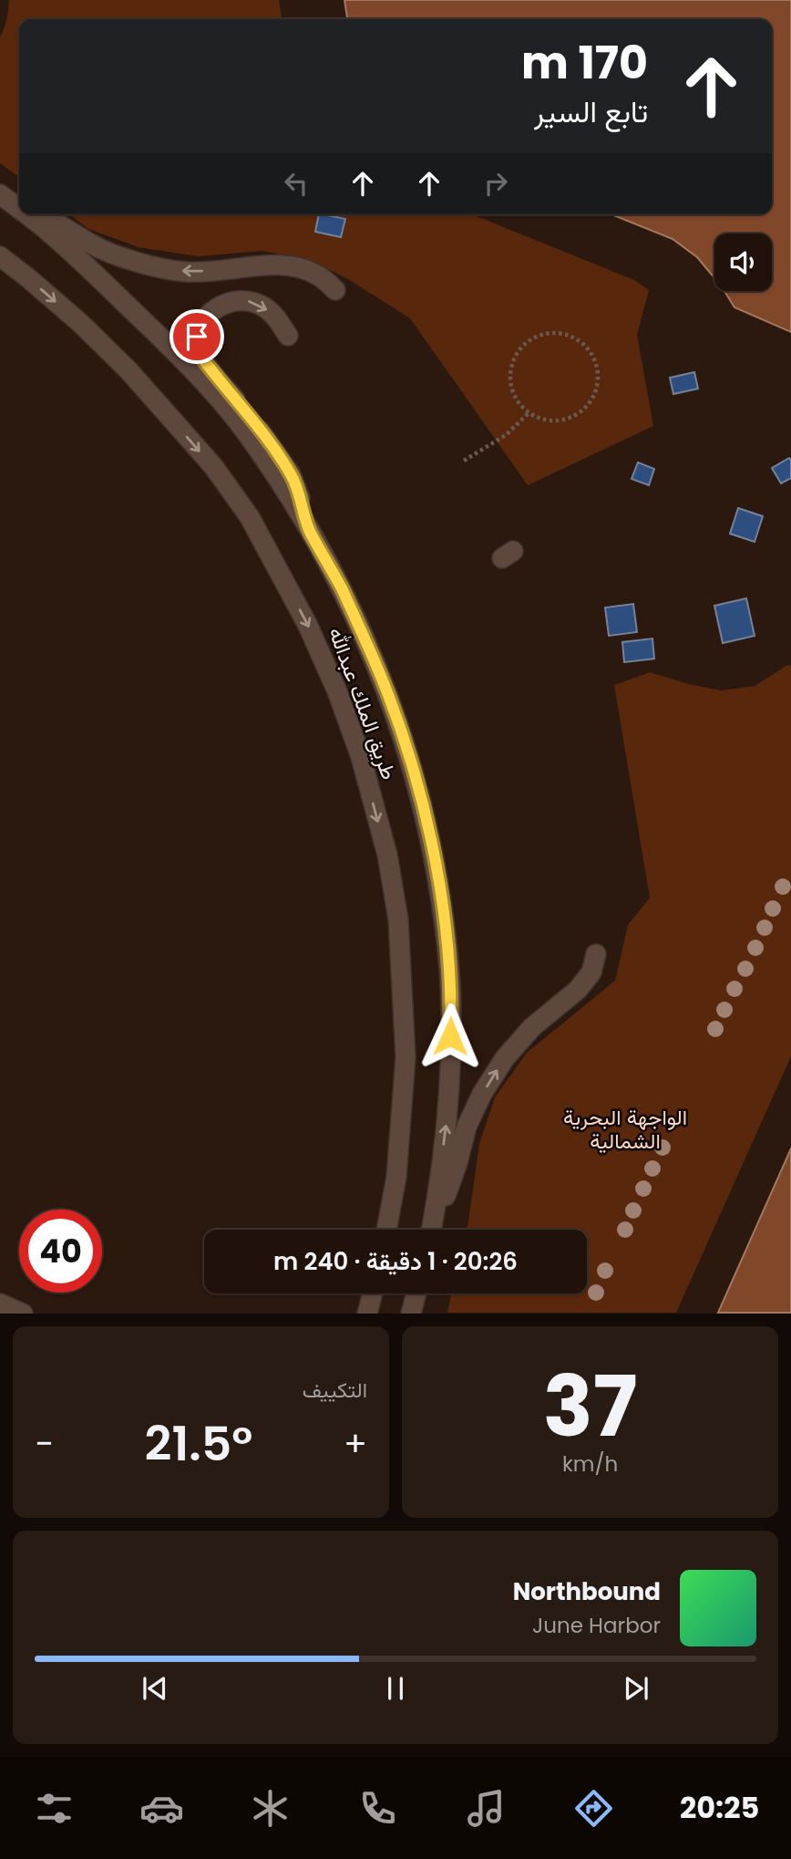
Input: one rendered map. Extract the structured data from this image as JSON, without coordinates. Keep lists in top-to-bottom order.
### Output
{
  "streets": {
    "street": ["طريق الملك عبدالله"]
  },
  "parks": ["الواجهة البحرية الشمالية"],
  "page": {
    "turn": ["170 m", "تابع السير"],
    "limit": "40",
    "trip": "20:26 · 1 دقيقة · 240 m",
    "tile": [
      ["37", "km/h"],
      "التكييف"
    ],
    "heat": ["−", "21.5°", "+"],
    "song": ["Northbound", "June Harbor"],
    "tabs": "20:25"
  }
}
